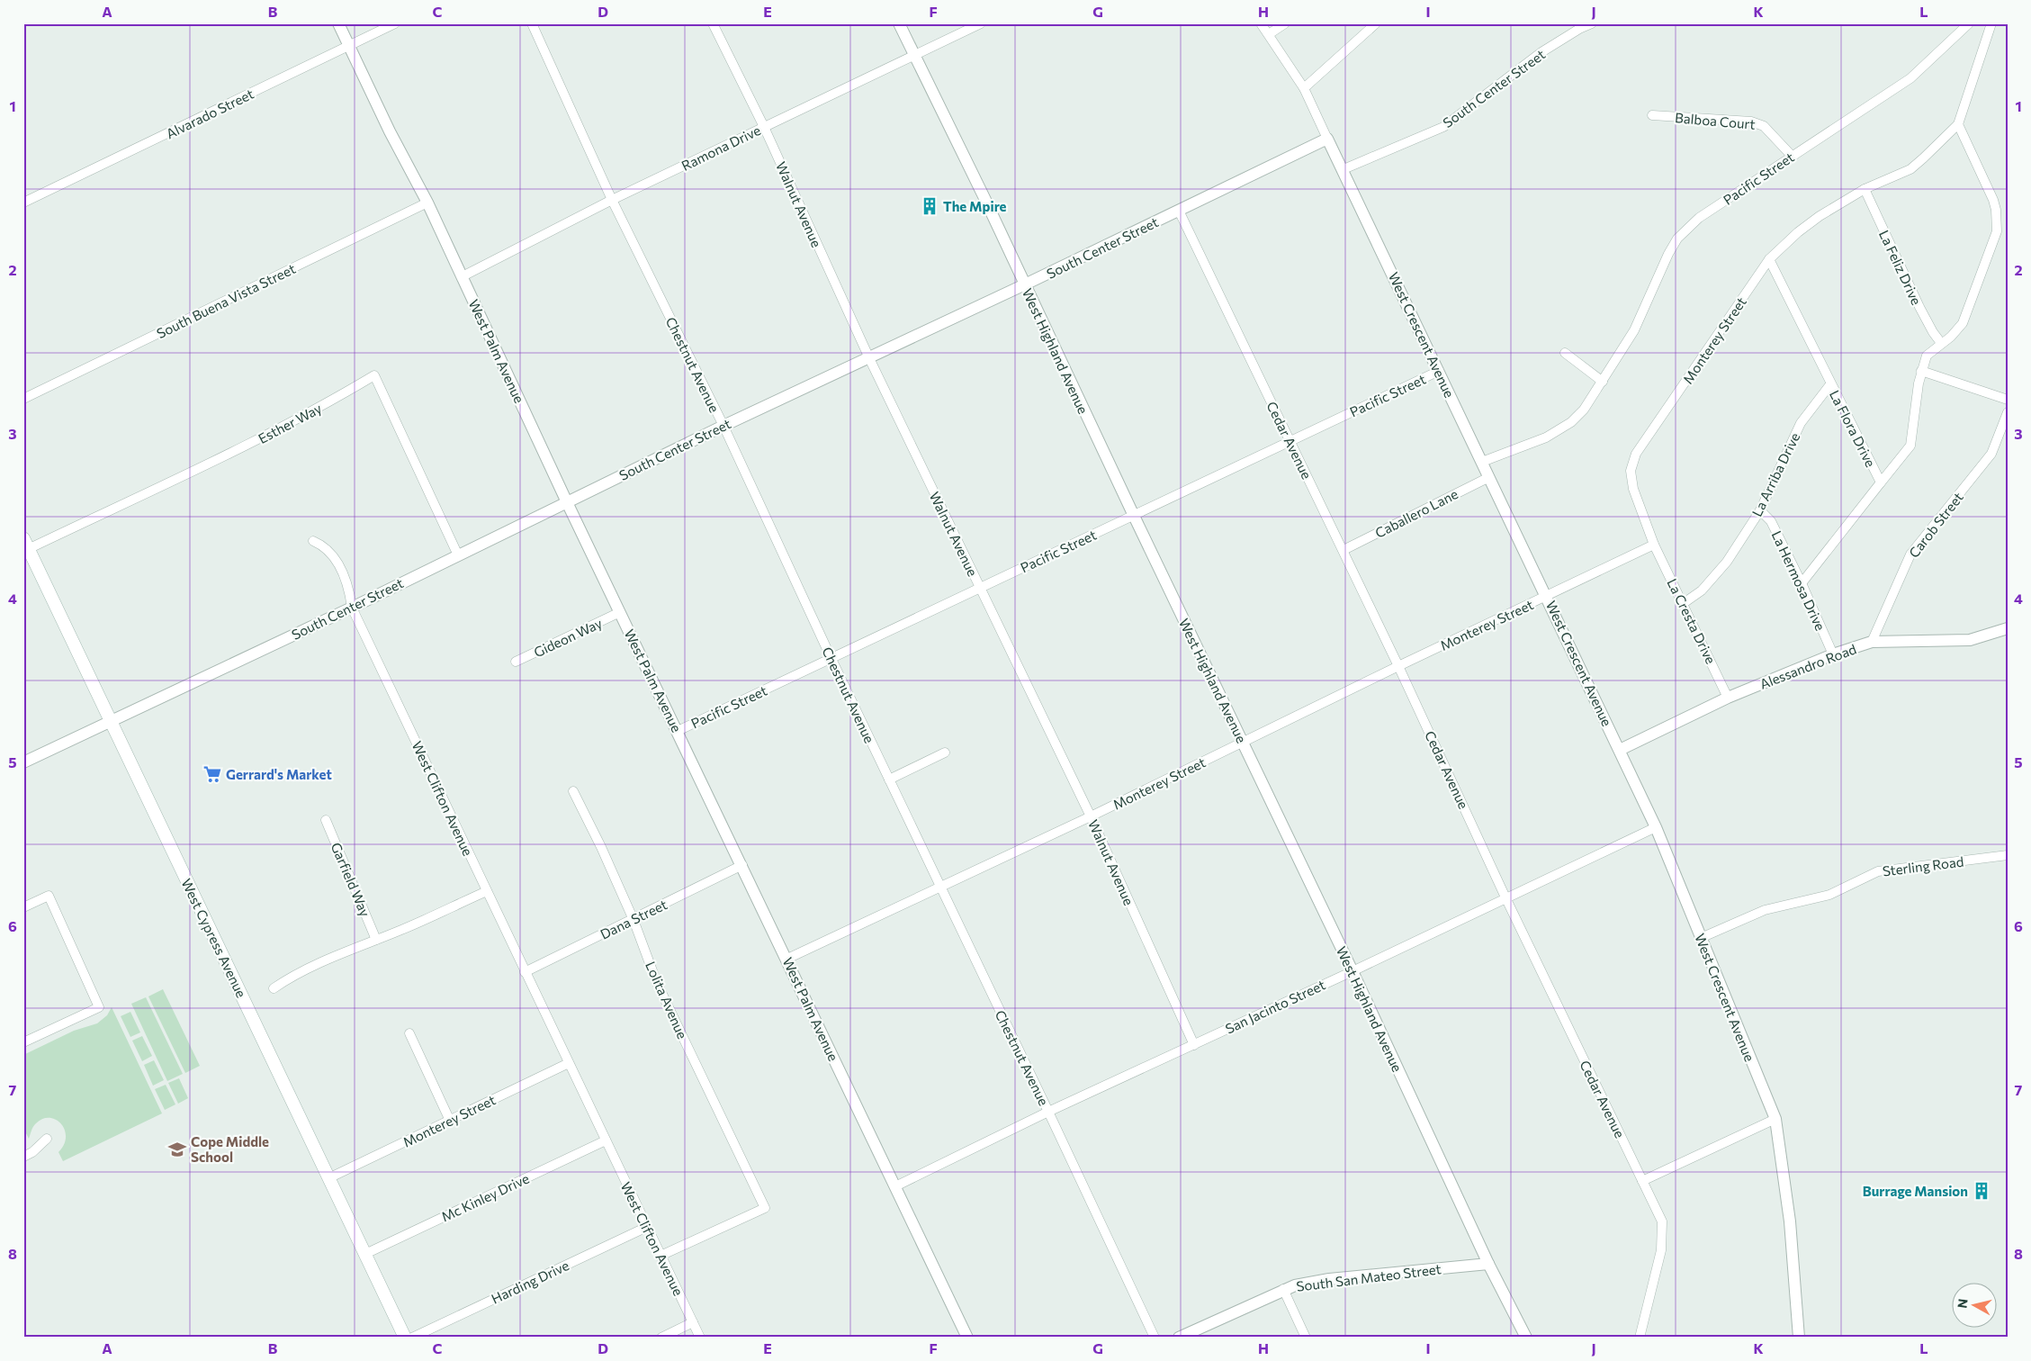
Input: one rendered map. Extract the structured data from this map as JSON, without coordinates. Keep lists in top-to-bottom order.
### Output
{
  "streets": {
    "main road": ["West Cypress Avenue"],
    "street": [
      "South Center Street",
      "Alvarado Street",
      "Balboa Court",
      "Ramona Drive",
      "Pacific Street",
      "Walnut Avenue",
      "La Feliz Drive",
      "South Buena Vista Street",
      "West Crescent Avenue",
      "Monterey Street",
      "West Palm Avenue",
      "West Highland Avenue",
      "Chestnut Avenue",
      "Esther Way",
      "La Flora Drive",
      "Cedar Avenue",
      "La Arriba Drive",
      "Caballero Lane",
      "Carob Street",
      "La Hermosa Drive",
      "La Cresta Drive",
      "Gideon Way",
      "Alessandro Road",
      "West Clifton Avenue",
      "Sterling Road",
      "Garfield Way",
      "Dana Street",
      "Lolita Avenue",
      "San Jacinto Street",
      "Mc Kinley Drive",
      "South San Mateo Street",
      "Harding Drive"
    ]
  },
  "crossings": [
    ["South Center Street", "Walnut Avenue"],
    ["South Center Street", "West Crescent Avenue"],
    ["South Center Street", "West Palm Avenue"],
    ["South Center Street", "West Highland Avenue"],
    ["South Center Street", "Chestnut Avenue"],
    ["South Center Street", "Esther Way"],
    ["South Center Street", "Cedar Avenue"],
    ["South Center Street", "West Clifton Avenue"],
    ["South Center Street", "West Cypress Avenue"],
    ["Alvarado Street", "West Palm Avenue"],
    ["Balboa Court", "Pacific Street"],
    ["Ramona Drive", "Walnut Avenue"],
    ["Ramona Drive", "West Palm Avenue"],
    ["Ramona Drive", "West Highland Avenue"],
    ["Ramona Drive", "Chestnut Avenue"],
    ["Pacific Street", "Walnut Avenue"],
    ["Pacific Street", "West Crescent Avenue"],
    ["Pacific Street", "West Palm Avenue"],
    ["Pacific Street", "West Highland Avenue"],
    ["Pacific Street", "Chestnut Avenue"],
    ["Pacific Street", "Cedar Avenue"],
    ["Walnut Avenue", "Monterey Street"],
    ["Walnut Avenue", "San Jacinto Street"],
    ["La Feliz Drive", "Monterey Street"],
    ["South Buena Vista Street", "West Palm Avenue"],
    ["West Crescent Avenue", "Monterey Street"],
    ["West Crescent Avenue", "Caballero Lane"],
    ["West Crescent Avenue", "Alessandro Road"],
    ["West Crescent Avenue", "Sterling Road"],
    ["West Crescent Avenue", "San Jacinto Street"],
    ["Monterey Street", "West Palm Avenue"],
    ["Monterey Street", "West Highland Avenue"],
    ["Monterey Street", "Chestnut Avenue"],
    ["Monterey Street", "La Flora Drive"],
    ["Monterey Street", "Cedar Avenue"],
    ["Monterey Street", "La Cresta Drive"],
    ["Monterey Street", "West Clifton Avenue"],
    ["Monterey Street", "West Cypress Avenue"],
    ["West Palm Avenue", "Gideon Way"],
    ["West Palm Avenue", "Dana Street"],
    ["West Palm Avenue", "San Jacinto Street"],
    ["West Highland Avenue", "San Jacinto Street"],
    ["West Highland Avenue", "South San Mateo Street"],
    ["Chestnut Avenue", "San Jacinto Street"],
    ["Esther Way", "West Cypress Avenue"],
    ["La Flora Drive", "La Arriba Drive"],
    ["La Flora Drive", "La Hermosa Drive"],
    ["Cedar Avenue", "Caballero Lane"],
    ["Cedar Avenue", "San Jacinto Street"],
    ["La Arriba Drive", "La Hermosa Drive"],
    ["La Arriba Drive", "La Cresta Drive"],
    ["Carob Street", "Alessandro Road"],
    ["La Hermosa Drive", "Alessandro Road"],
    ["La Cresta Drive", "Alessandro Road"],
    ["West Clifton Avenue", "Dana Street"],
    ["West Clifton Avenue", "Lolita Avenue"],
    ["West Clifton Avenue", "Mc Kinley Drive"],
    ["West Clifton Avenue", "Harding Drive"],
    ["Dana Street", "Lolita Avenue"],
    ["West Cypress Avenue", "Mc Kinley Drive"]
  ],
  "places": {
    "building": ["The Mpire", "Burrage Mansion"],
    "supermarket": ["Gerrard's Market"],
    "school or university": ["Cope Middle School"]
  },
  "north": "left",
  "grid": {
    "columns": [
      "A",
      "B",
      "C",
      "D",
      "E",
      "F",
      "G",
      "H",
      "I",
      "J",
      "K",
      "L"
    ],
    "rows": [
      "1",
      "2",
      "3",
      "4",
      "5",
      "6",
      "7",
      "8"
    ]
  }
}
